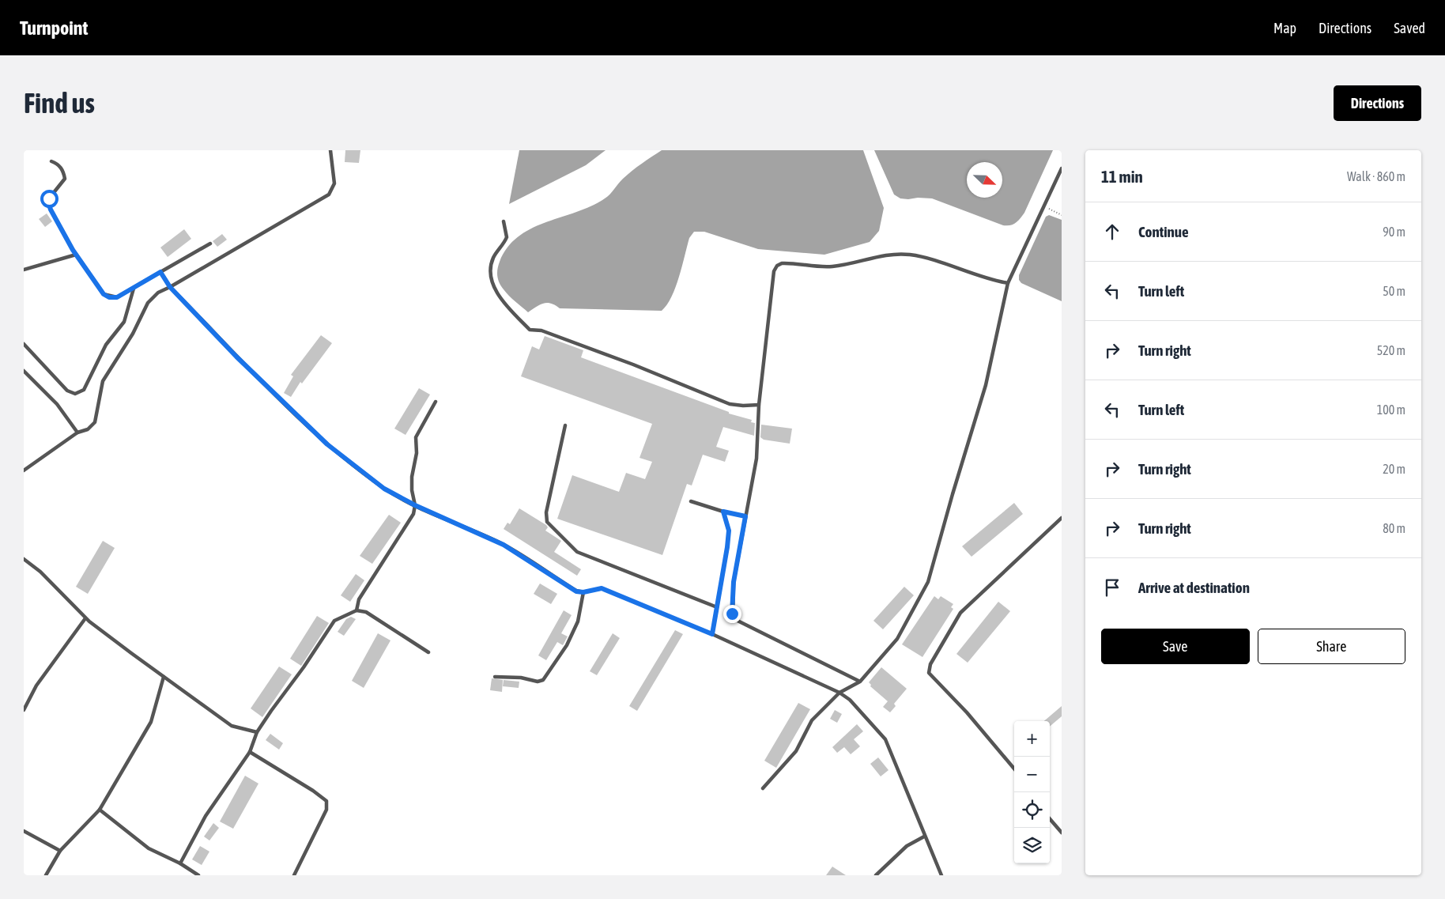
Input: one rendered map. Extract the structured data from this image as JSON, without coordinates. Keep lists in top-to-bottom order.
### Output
{
  "north": "bottom right",
  "page": {
    "header": "Turnpoint",
    "nav": ["Map", "Directions", "Saved"],
    "buttons": [
      "Directions",
      ["Save", "Share"]
    ],
    "title": "Find us",
    "heading": ["11 min", "Walk · 860 m"],
    "list": [
      ["Continue", "90 m"],
      ["Turn left", "50 m"],
      ["Turn right", "520 m"],
      ["Turn left", "100 m"],
      ["Turn right", "20 m"],
      ["Turn right", "80 m"],
      "Arrive at destination"
    ],
    "map_buttons": ["+", "−"]
  }
}
